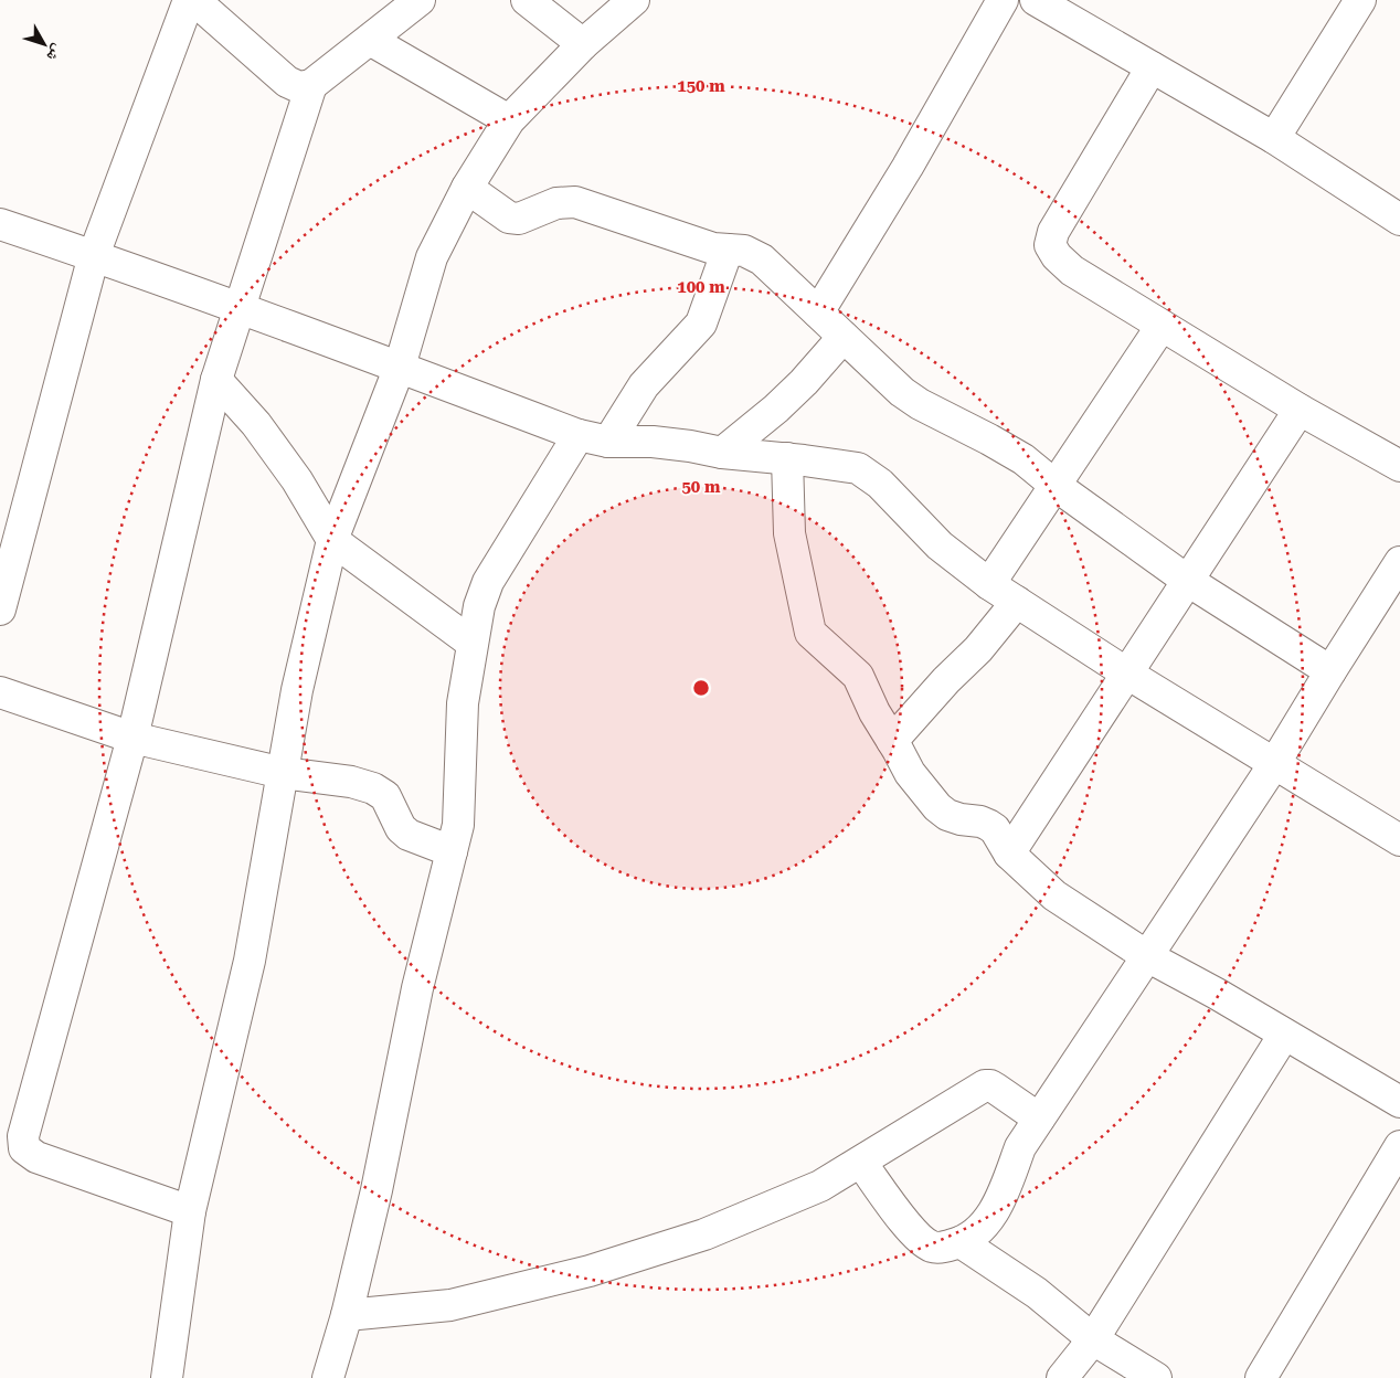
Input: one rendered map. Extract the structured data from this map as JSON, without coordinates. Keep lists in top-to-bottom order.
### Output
{
  "north": "bottom right",
  "rings": ["150 m", "100 m", "50 m"]
}
